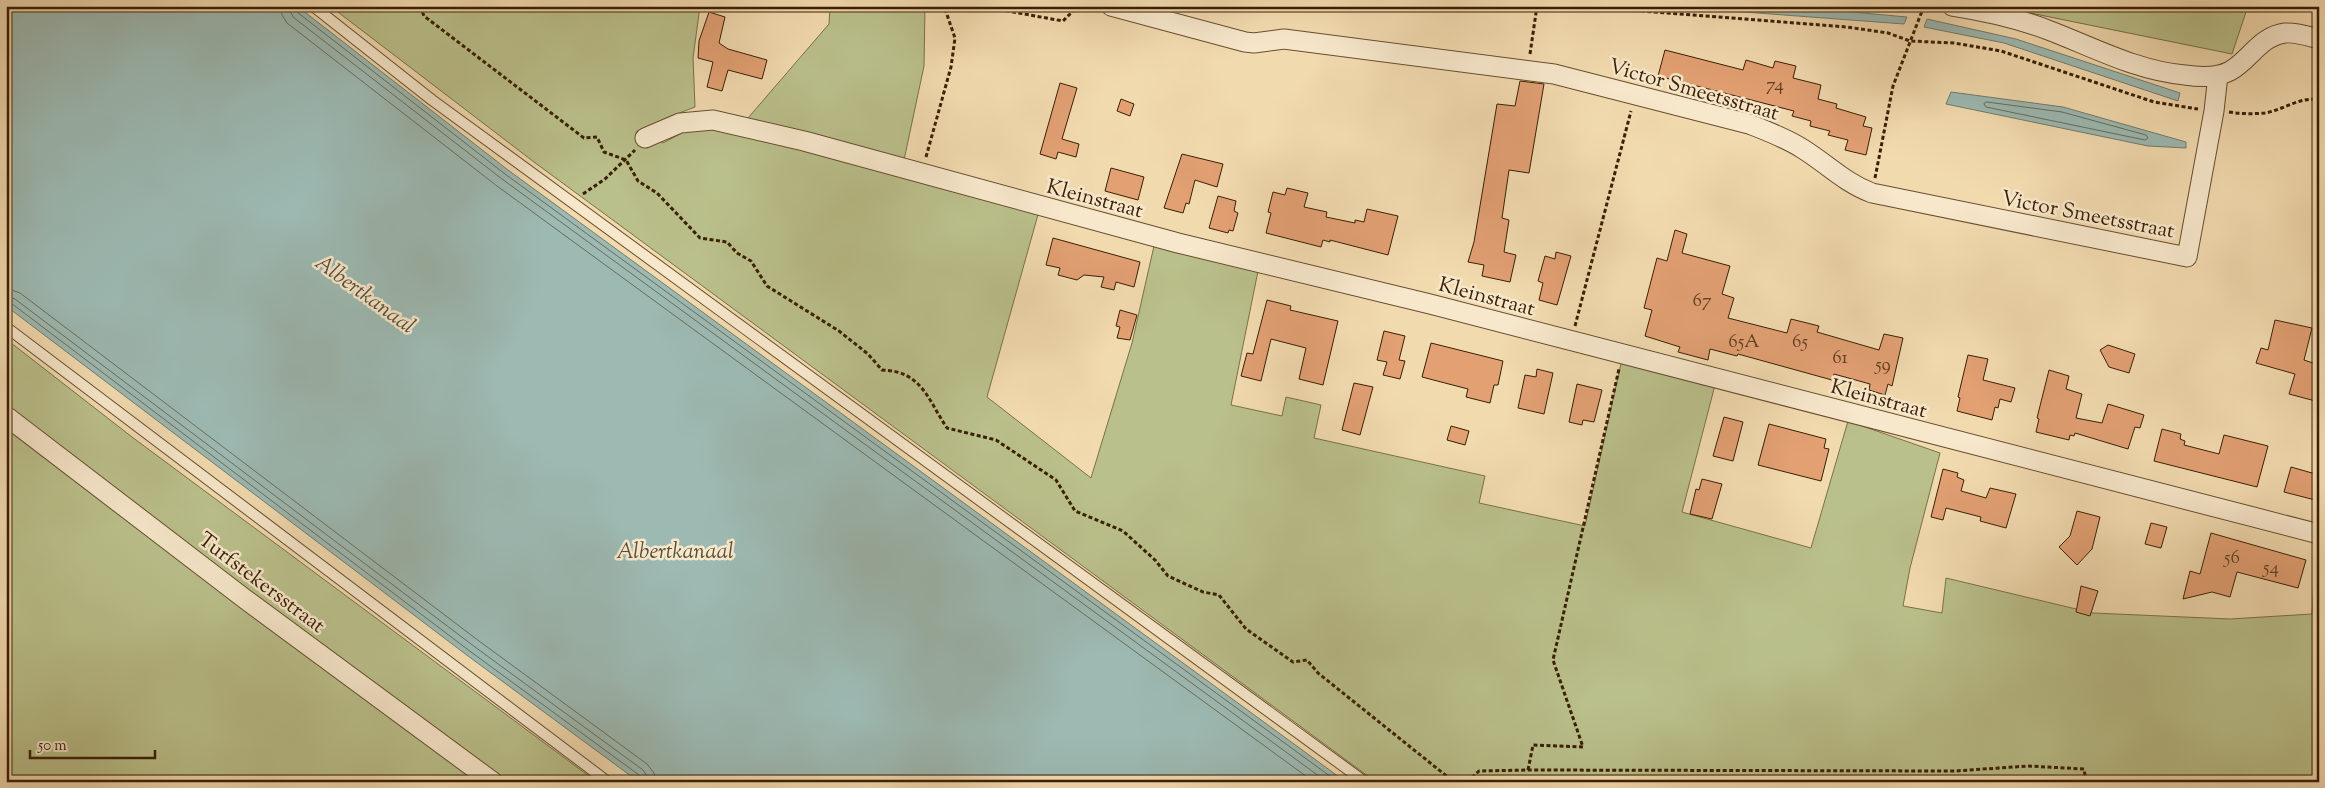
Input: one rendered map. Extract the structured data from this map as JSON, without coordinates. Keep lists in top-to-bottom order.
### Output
{
  "streets": {
    "street": ["Victor Smeetsstraat", "Kleinstraat", "Turfstekersstraat"]
  },
  "water": ["Albertkanaal"],
  "house_numbers": [
    "74",
    "67",
    "65A",
    "65",
    "61",
    "59",
    "56",
    "54"
  ],
  "scale_bar": "50 m"
}
